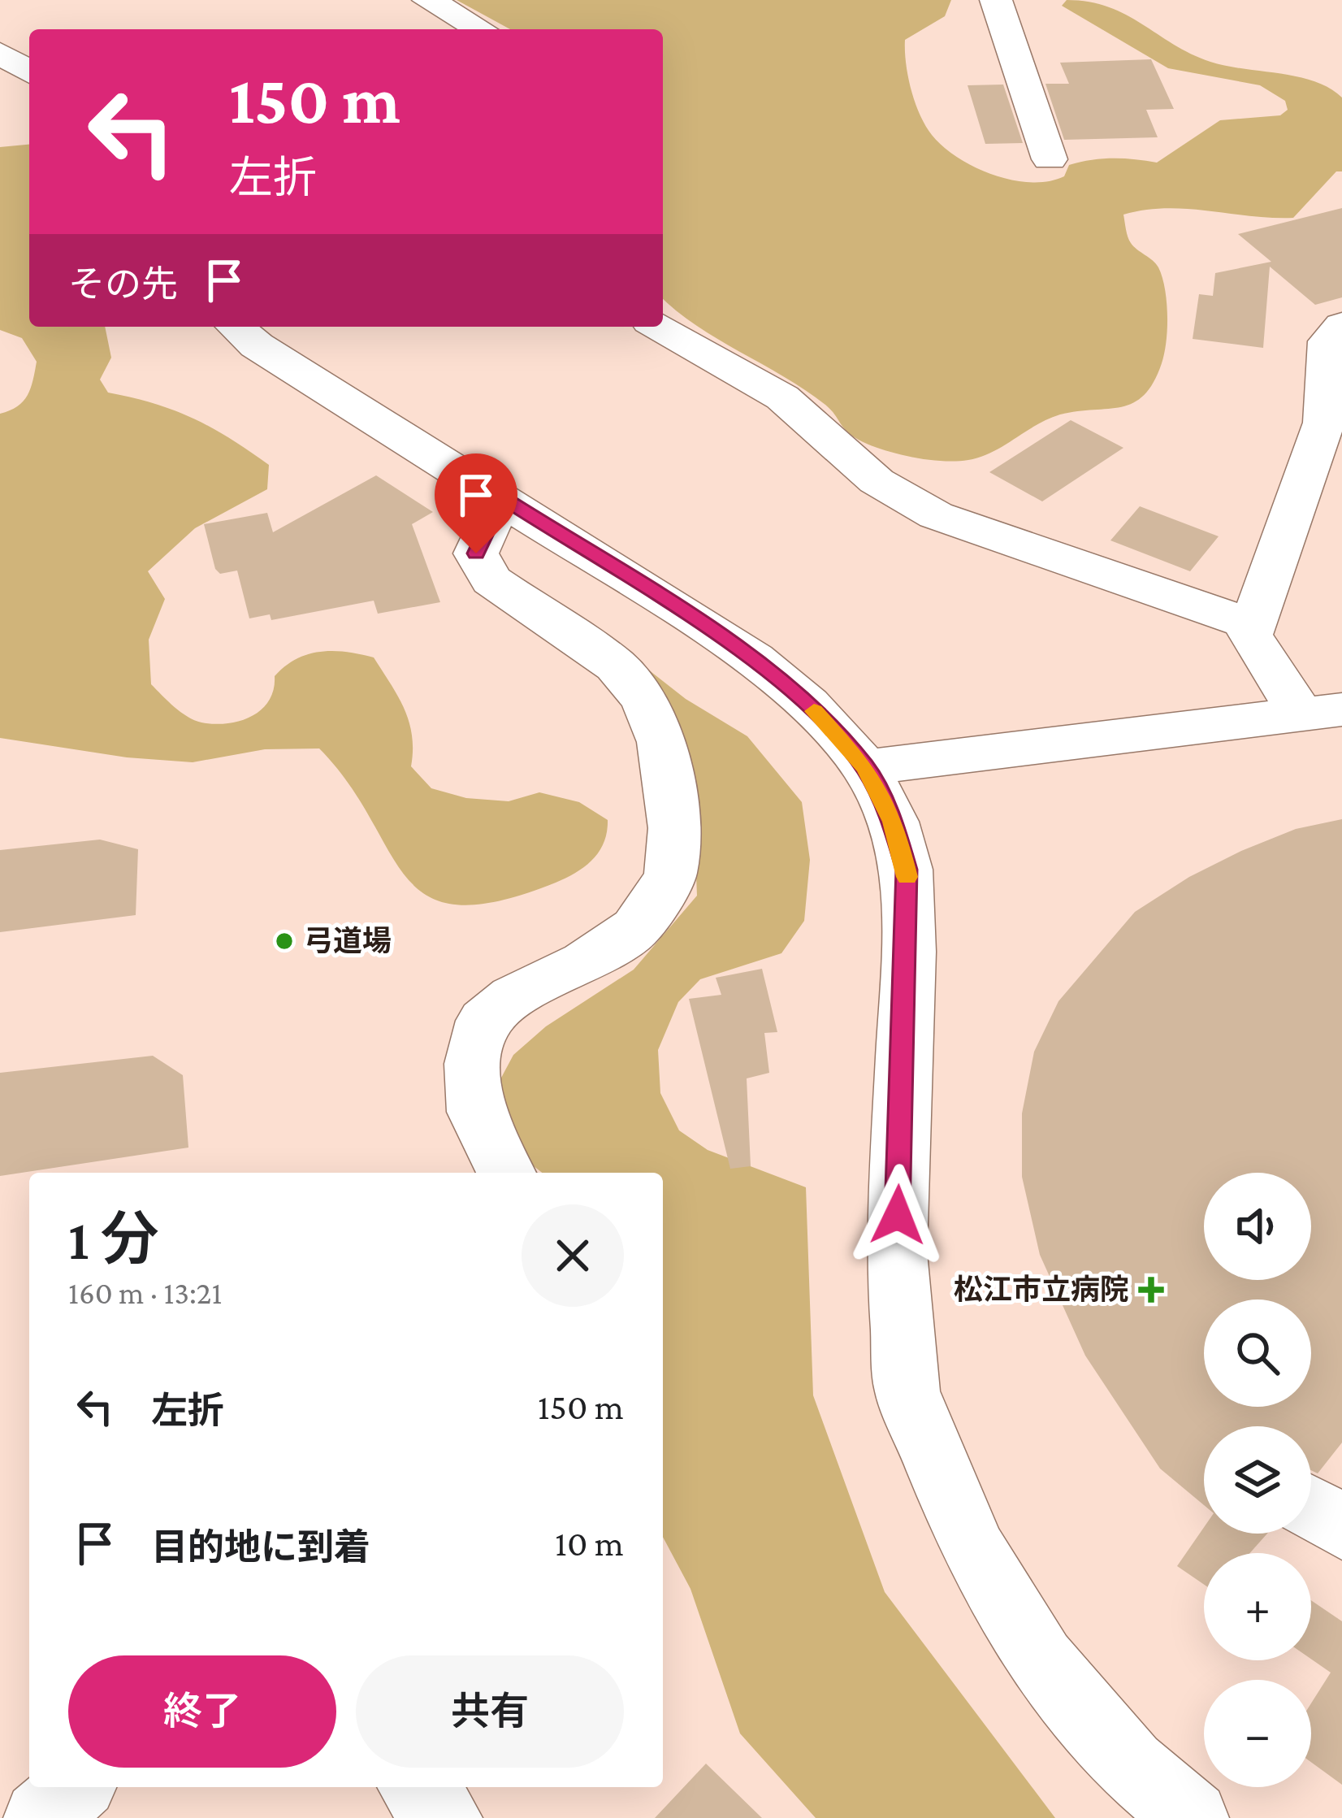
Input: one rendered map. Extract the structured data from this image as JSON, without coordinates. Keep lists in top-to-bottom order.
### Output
{
  "places": {
    "other": ["弓道場"],
    "health": ["松江市立病院"]
  },
  "page": {
    "turn": ["150 m", "左折"],
    "then": "その先",
    "map_buttons": ["+", "−"],
    "heading": ["1 分", "160 m · 13:21"],
    "list": [
      {
        "name": "左折",
        "value": "150 m"
      },
      {
        "name": "目的地に到着",
        "value": "10 m"
      }
    ],
    "buttons": ["終了", "共有"]
  }
}
